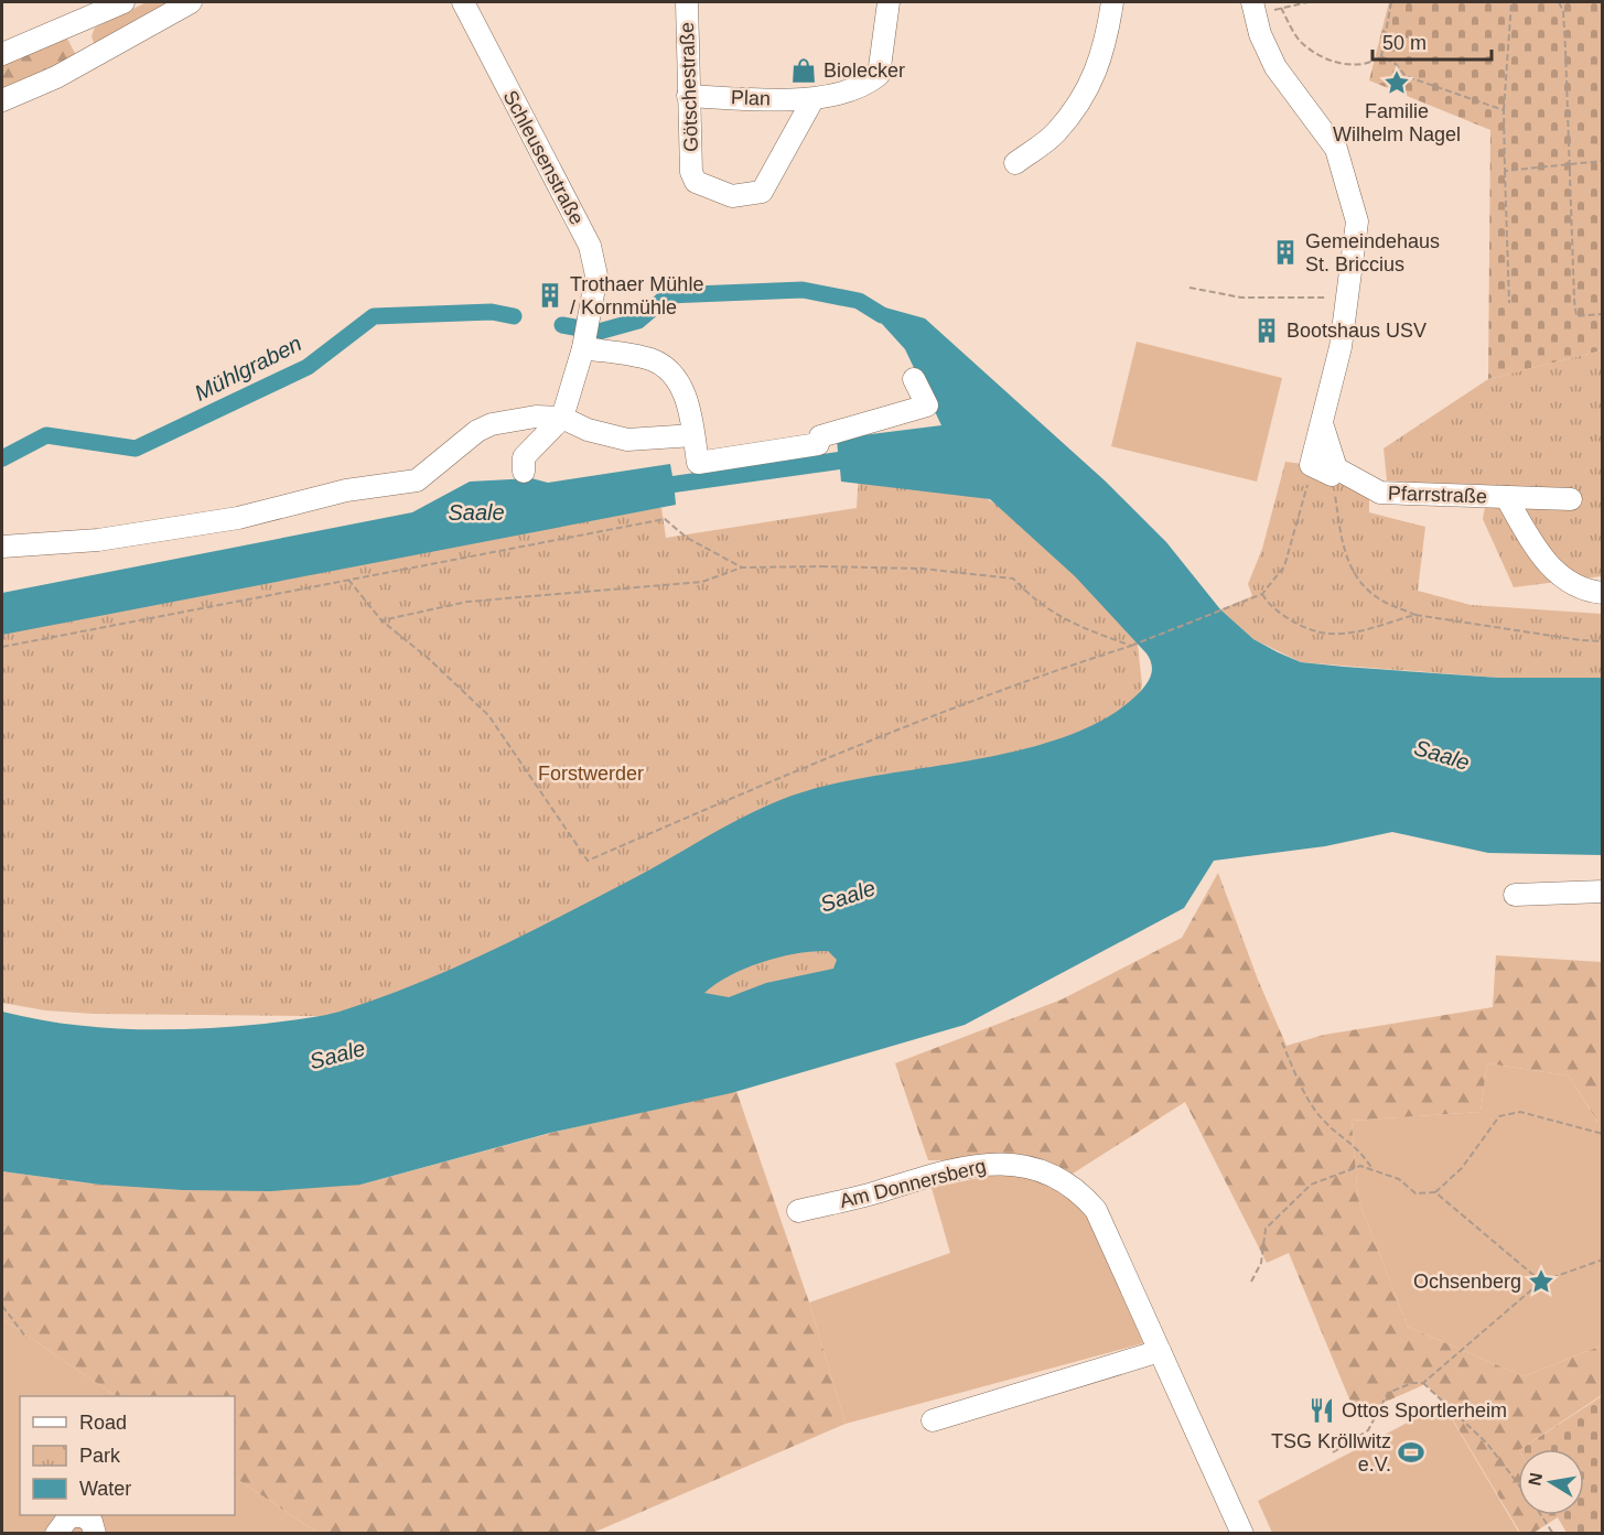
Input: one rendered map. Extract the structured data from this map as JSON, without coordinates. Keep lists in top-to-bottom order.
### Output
{
  "streets": {
    "street": [
      "Götschestraße",
      "Plan",
      "Schleusenstraße",
      "Pfarrstraße",
      "Am Donnersberg"
    ]
  },
  "crossings": [
    ["Götschestraße", "Plan"]
  ],
  "water": ["Mühlgraben", "Saale"],
  "parks": ["Forstwerder"],
  "places": {
    "shop": ["Biolecker"],
    "place": ["Familie Wilhelm Nagel", "Ochsenberg"],
    "building": ["Gemeindehaus St. Briccius", "Trothaer Mühle / Kornmühle", "Bootshaus USV"],
    "restaurant": ["Ottos Sportlerheim"],
    "sports": ["TSG Kröllwitz e.V."]
  },
  "legend": ["Road", "Park", "Water"],
  "scale_bar": "50 m",
  "north": "left"
}
